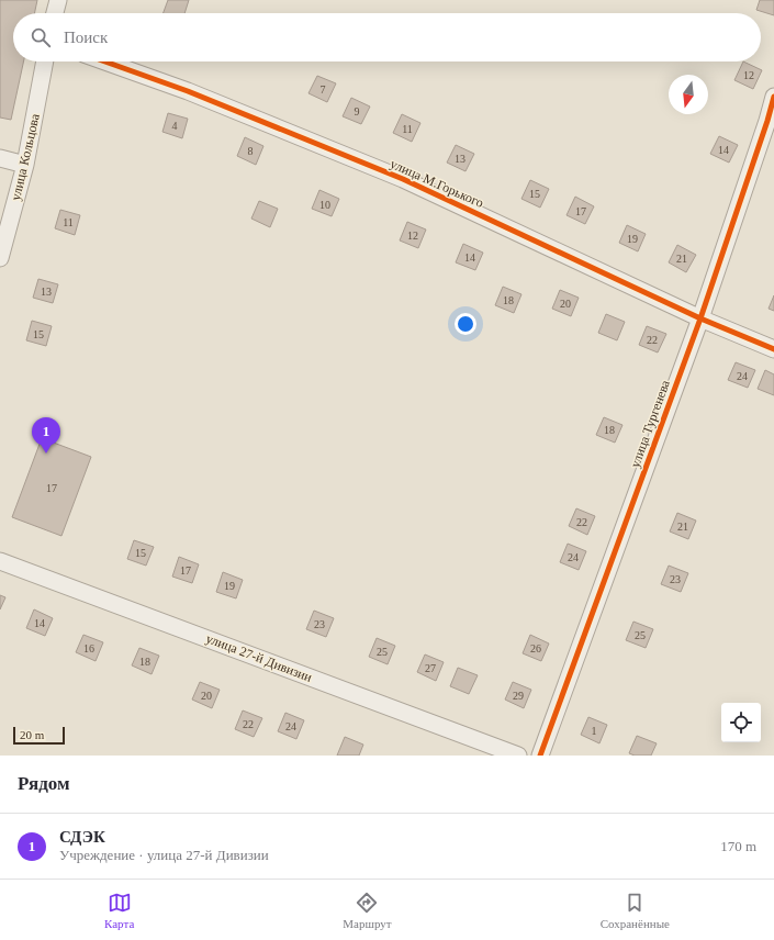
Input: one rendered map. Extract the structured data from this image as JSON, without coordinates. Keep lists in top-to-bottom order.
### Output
{
  "streets": {
    "street": [
      "улица Кольцова",
      "улица М.Горького",
      "улица Тургенева",
      "улица 27-й Дивизии"
    ]
  },
  "crossings": [
    ["улица М.Горького", "улица Тургенева"]
  ],
  "house_numbers": [
    "12",
    "7",
    "9",
    "4",
    "11",
    "14",
    "8",
    "13",
    "15",
    "10",
    "17",
    "11",
    "12",
    "19",
    "14",
    "21",
    "13",
    "18",
    "20",
    "15",
    "22",
    "24",
    "18",
    "17",
    "22",
    "21",
    "15",
    "24",
    "17",
    "23",
    "19",
    "14",
    "23",
    "25",
    "16",
    "26",
    "25",
    "18",
    "27",
    "20",
    "29",
    "22",
    "24",
    "1"
  ],
  "scale_bar": "20 m",
  "north": "bottom",
  "page": {
    "search": "Поиск",
    "pins": "1",
    "scale": "20 m",
    "heading": "Рядом",
    "list": [
      {
        "mark": "1",
        "name": "СДЭК",
        "note": "Учреждение · улица 27-й Дивизии",
        "value": "170 m"
      }
    ],
    "nav": ["Карта", "Маршрут", "Сохранённые"]
  }
}
